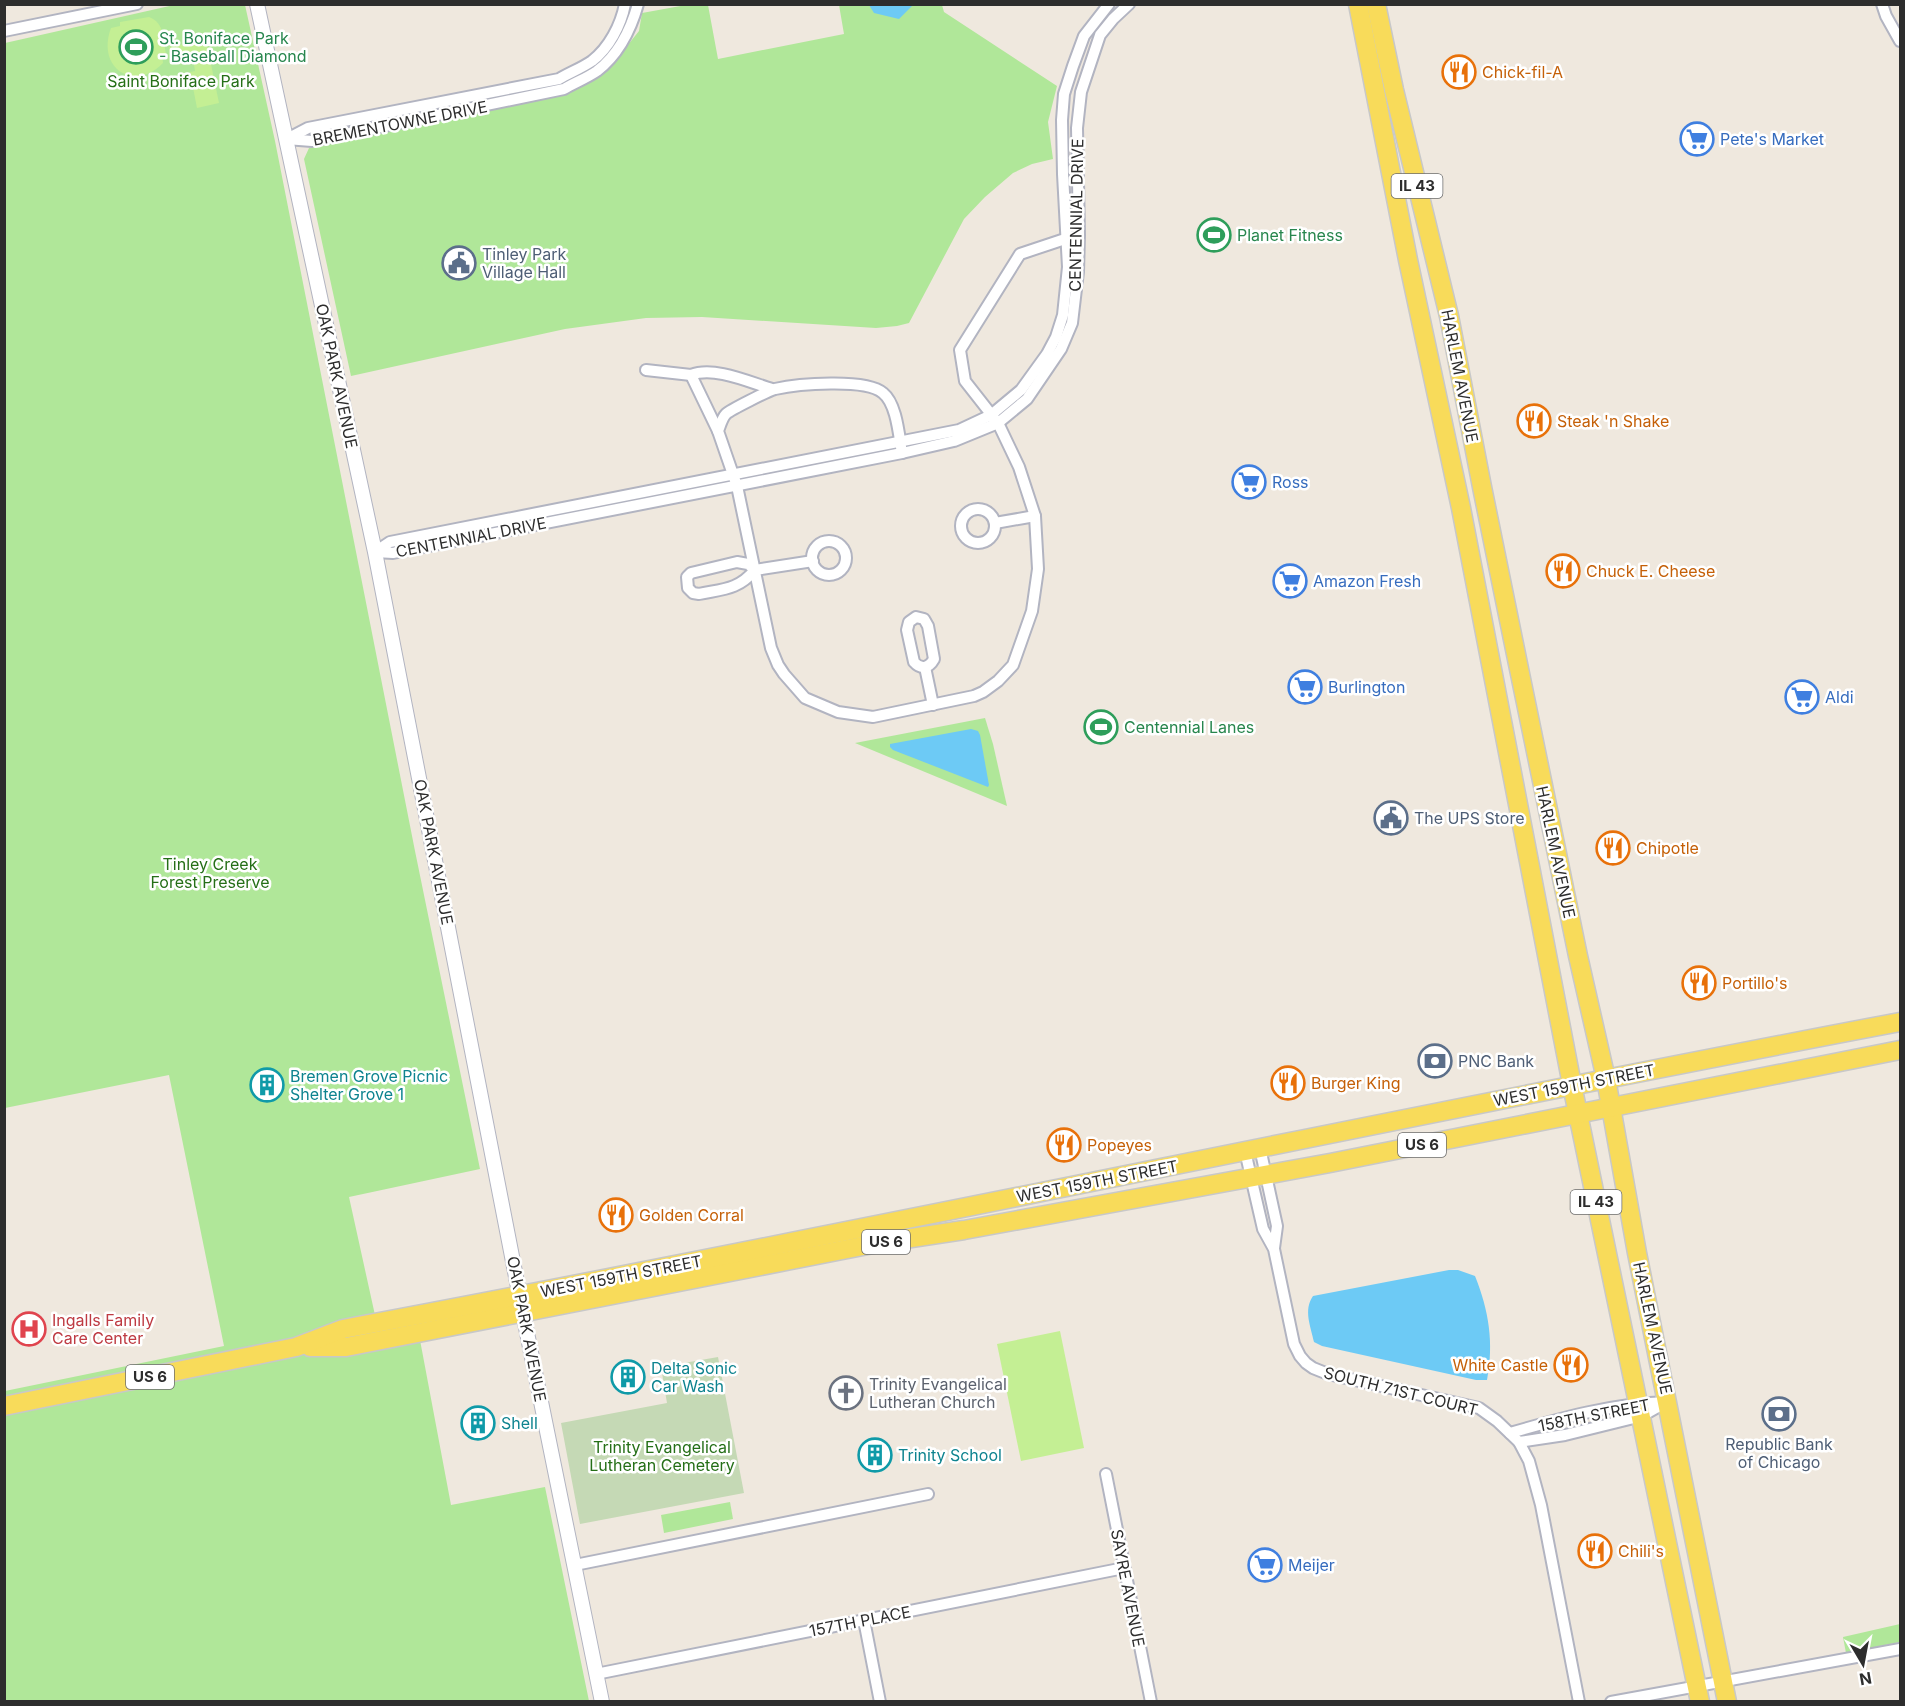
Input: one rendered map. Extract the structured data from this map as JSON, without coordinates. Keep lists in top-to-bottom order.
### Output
{
  "streets": {
    "main road": [
      "IL 43",
      "HARLEM AVENUE",
      "WEST 159TH STREET",
      "US 6"
    ],
    "street": [
      "BREMENTOWNE DRIVE",
      "CENTENNIAL DRIVE",
      "OAK PARK AVENUE",
      "SOUTH 71ST COURT",
      "158TH STREET",
      "SAYRE AVENUE",
      "157TH PLACE"
    ]
  },
  "crossings": [
    ["BREMENTOWNE DRIVE", "OAK PARK AVENUE"],
    ["CENTENNIAL DRIVE", "OAK PARK AVENUE"],
    ["OAK PARK AVENUE", "WEST 159TH STREET"],
    ["OAK PARK AVENUE", "157TH PLACE"],
    ["HARLEM AVENUE", "WEST 159TH STREET"],
    ["HARLEM AVENUE", "158TH STREET"],
    ["WEST 159TH STREET", "SOUTH 71ST COURT"],
    ["SOUTH 71ST COURT", "158TH STREET"],
    ["SAYRE AVENUE", "157TH PLACE"]
  ],
  "parks": ["Saint Boniface Park", "Tinley Creek Forest Preserve", "Trinity Evangelical Lutheran Cemetery"],
  "places": {
    "sports": ["St. Boniface Park - Baseball Diamond", "Planet Fitness", "Centennial Lanes"],
    "restaurant": [
      "Chick-fil-A",
      "Steak 'n Shake",
      "Chuck E. Cheese",
      "Chipotle",
      "Portillo's",
      "Burger King",
      "Popeyes",
      "Golden Corral",
      "White Castle",
      "Chili's"
    ],
    "supermarket": [
      "Pete's Market",
      "Ross",
      "Amazon Fresh",
      "Burlington",
      "Aldi",
      "Meijer"
    ],
    "public building": ["Tinley Park Village Hall", "The UPS Store"],
    "bank": ["PNC Bank", "Republic Bank of Chicago"],
    "building": [
      "Bremen Grove Picnic Shelter Grove 1",
      "Delta Sonic Car Wash",
      "Shell",
      "Trinity School"
    ],
    "hospital": ["Ingalls Family Care Center"],
    "church": ["Trinity Evangelical Lutheran Church"]
  },
  "north": "bottom"
}
